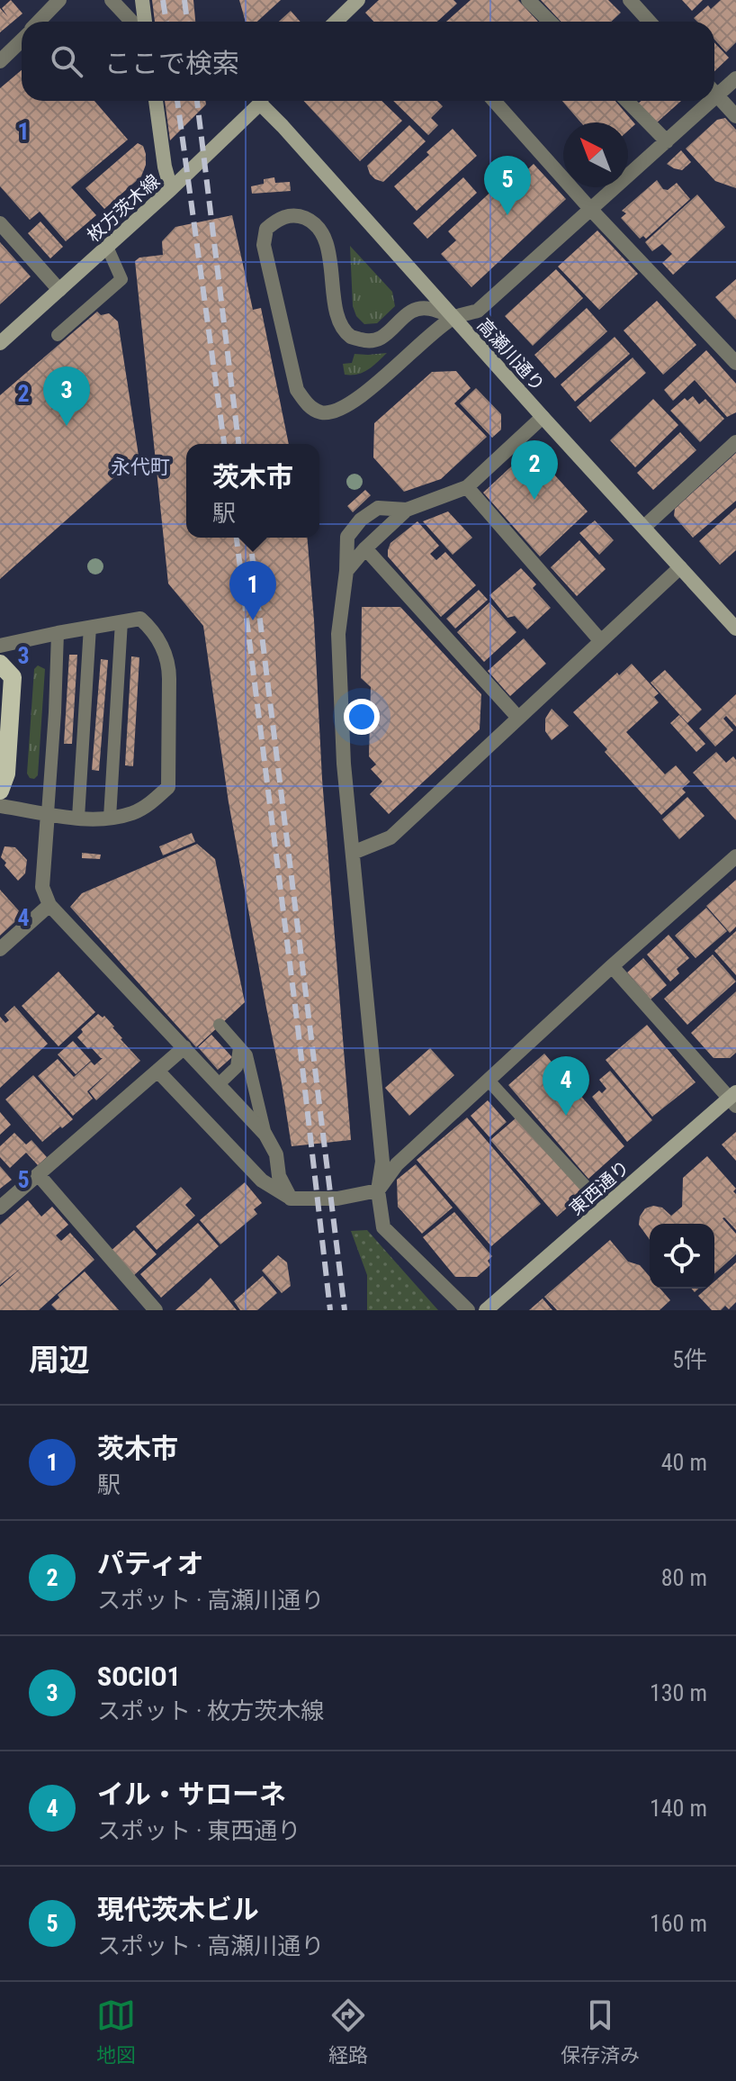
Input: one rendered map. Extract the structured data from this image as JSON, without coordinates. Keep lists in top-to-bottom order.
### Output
{
  "streets": {
    "street": ["枚方茨木線", "高瀬川通り", "東西通り"]
  },
  "districts": ["永代町"],
  "north": "top left",
  "page": {
    "search": "ここで検索",
    "pins": [
      "5",
      "3",
      "2",
      "1",
      "4"
    ],
    "popup": ["茨木市", "駅"],
    "heading": ["周辺", "5件"],
    "list": [
      {
        "mark": "1",
        "name": "茨木市",
        "note": "駅",
        "value": "40 m"
      },
      {
        "mark": "2",
        "name": "パティオ",
        "note": "スポット · 高瀬川通り",
        "value": "80 m"
      },
      {
        "mark": "3",
        "name": "SOCIO1",
        "note": "スポット · 枚方茨木線",
        "value": "130 m"
      },
      {
        "mark": "4",
        "name": "イル・サローネ",
        "note": "スポット · 東西通り",
        "value": "140 m"
      },
      {
        "mark": "5",
        "name": "現代茨木ビル",
        "note": "スポット · 高瀬川通り",
        "value": "160 m"
      }
    ],
    "nav": ["地図", "経路", "保存済み"]
  },
  "grid": {
    "rows": [
      "1",
      "2",
      "3",
      "4",
      "5"
    ]
  }
}
